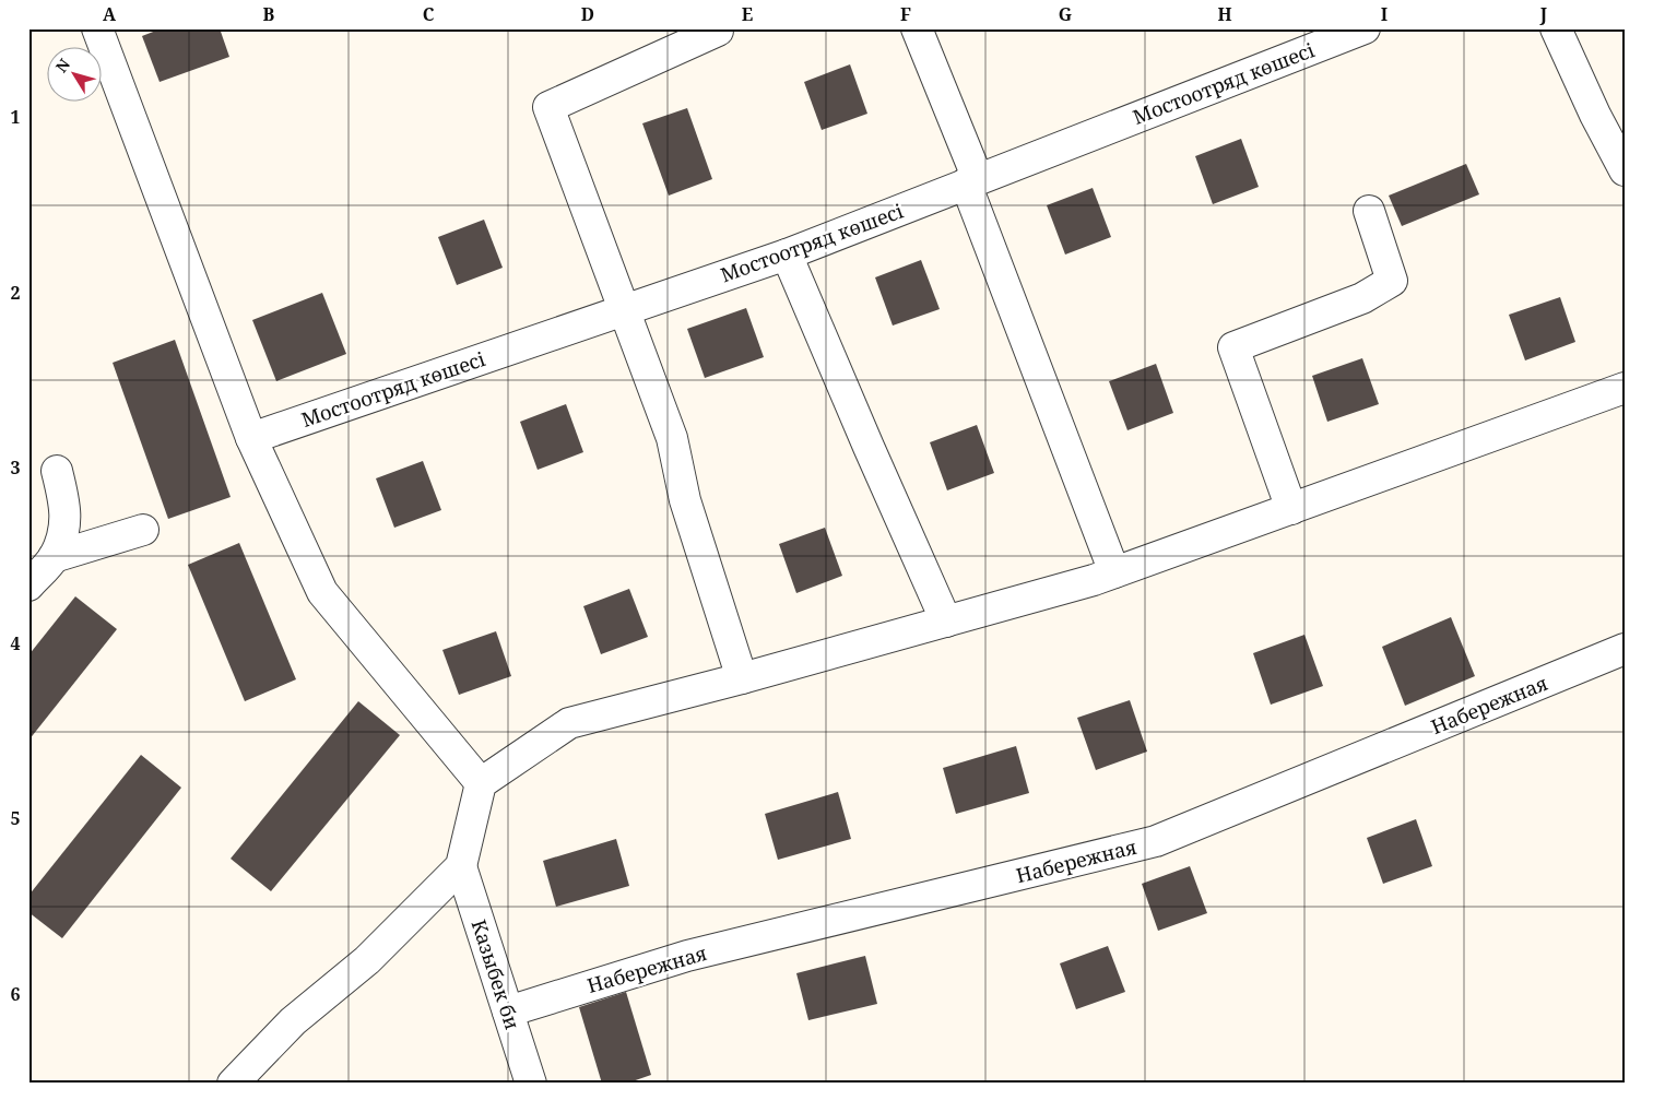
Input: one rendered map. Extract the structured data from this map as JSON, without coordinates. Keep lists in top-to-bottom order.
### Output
{
  "streets": {
    "street": ["Мостоотряд көшесі", "Набережная", "Казыбек би"]
  },
  "crossings": [
    ["Набережная", "Казыбек би"]
  ],
  "north": "top left",
  "grid": {
    "columns": [
      "A",
      "B",
      "C",
      "D",
      "E",
      "F",
      "G",
      "H",
      "I",
      "J"
    ],
    "rows": [
      "1",
      "2",
      "3",
      "4",
      "5",
      "6"
    ]
  }
}
